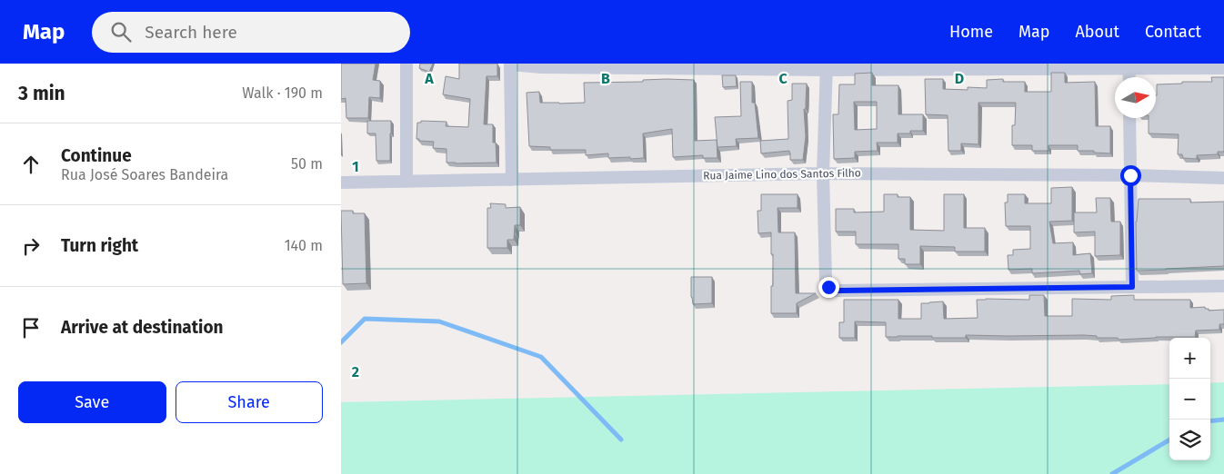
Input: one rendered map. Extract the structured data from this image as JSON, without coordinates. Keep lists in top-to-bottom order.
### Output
{
  "streets": {
    "street": ["Rua Jaime Lino dos Santos Filho"]
  },
  "north": "right",
  "page": {
    "header": "Map",
    "search": "Search here",
    "nav": [
      "Home",
      "Map",
      "About",
      "Contact"
    ],
    "heading": ["3 min", "Walk · 190 m"],
    "list": [
      ["Continue", "Rua José Soares Bandeira", "50 m"],
      ["Turn right", "140 m"],
      "Arrive at destination"
    ],
    "map_buttons": ["+", "−"],
    "buttons": ["Save", "Share"]
  },
  "grid": {
    "columns": [
      "A",
      "B",
      "C",
      "D"
    ],
    "rows": ["1", "2"]
  }
}
